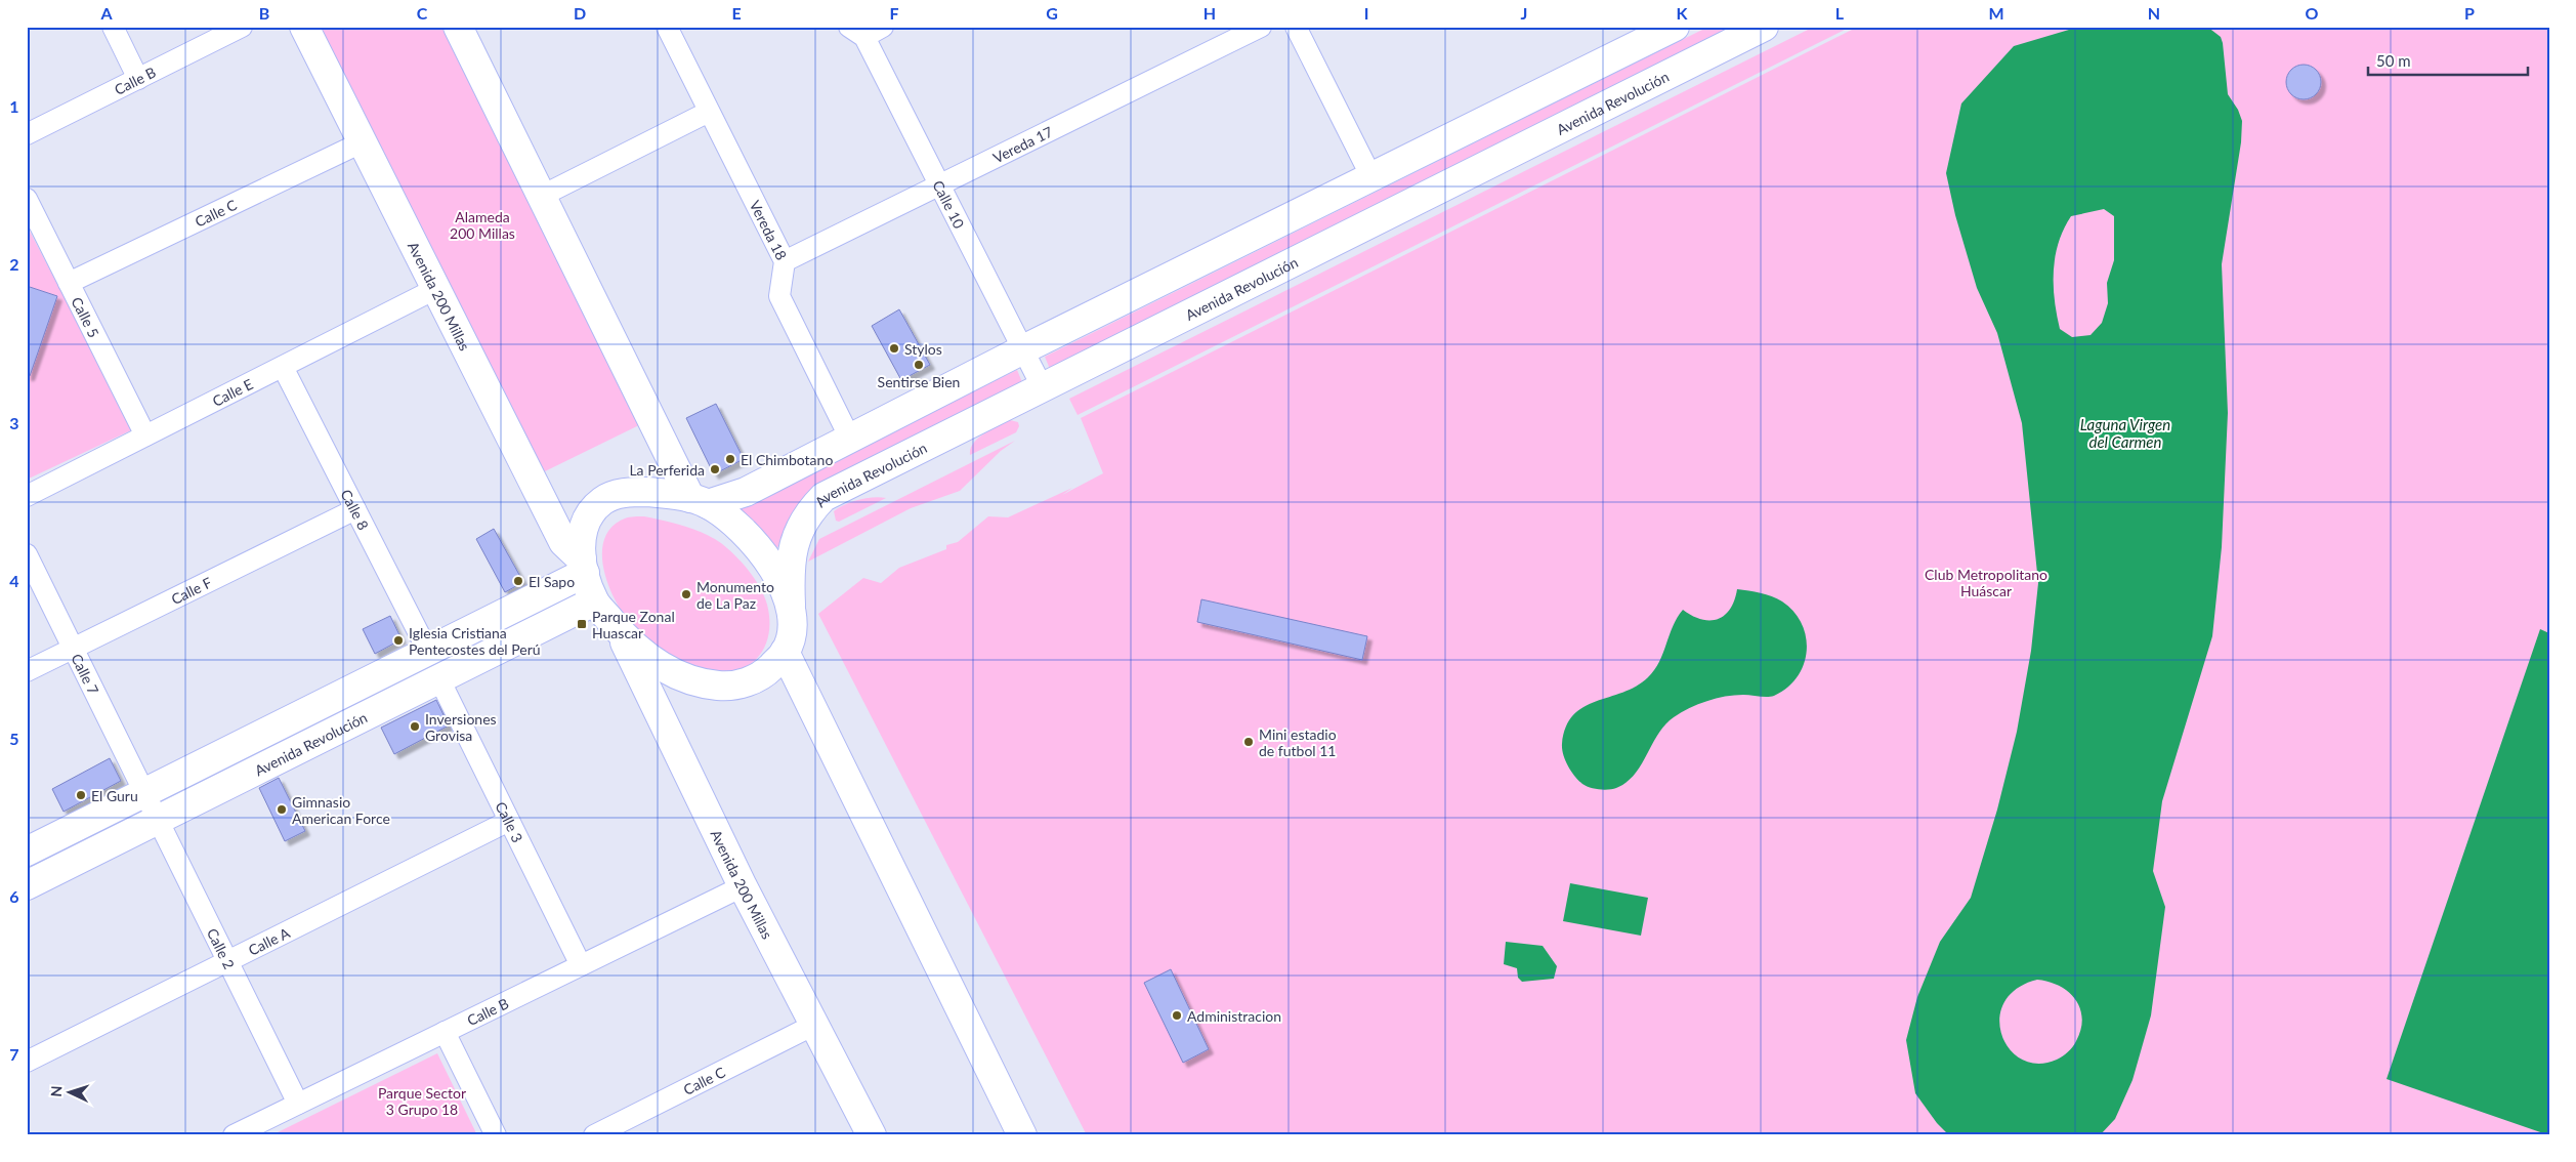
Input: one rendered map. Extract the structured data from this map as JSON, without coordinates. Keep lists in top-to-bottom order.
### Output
{
  "streets": {
    "street": [
      "Calle B",
      "Avenida Revolución",
      "Vereda 17",
      "Calle 10",
      "Calle C",
      "Vereda 18",
      "Avenida 200 Millas",
      "Calle 5",
      "Calle E",
      "Calle 8",
      "Calle F",
      "Calle 7",
      "Calle 3",
      "Calle A",
      "Calle 2"
    ]
  },
  "crossings": [
    ["Calle B", "Avenida 200 Millas"],
    ["Calle B", "Calle 3"],
    ["Calle B", "Calle 2"],
    ["Avenida Revolución", "Calle 10"],
    ["Avenida Revolución", "Avenida 200 Millas"],
    ["Avenida Revolución", "Calle 8"],
    ["Avenida Revolución", "Calle 7"],
    ["Avenida Revolución", "Calle 3"],
    ["Avenida Revolución", "Calle 2"],
    ["Vereda 17", "Calle 10"],
    ["Vereda 17", "Vereda 18"],
    ["Calle C", "Avenida 200 Millas"],
    ["Calle C", "Calle 5"],
    ["Avenida 200 Millas", "Calle E"],
    ["Calle 5", "Calle E"],
    ["Calle E", "Calle 8"],
    ["Calle 8", "Calle F"],
    ["Calle F", "Calle 7"],
    ["Calle 7", "Calle 2"],
    ["Calle 3", "Calle A"],
    ["Calle A", "Calle 2"]
  ],
  "water": ["Laguna Virgen del Carmen"],
  "parks": ["Alameda 200 Millas", "Club Metropolitano Huáscar", "Parque Sector 3 Grupo 18"],
  "places": {
    "other": [
      "Stylos",
      "Sentirse Bien",
      "El Chimbotano",
      "La Perferida",
      "El Sapo",
      "Monumento de La Paz",
      "Iglesia Cristiana Pentecostes del Perú",
      "Inversiones Grovisa",
      "Mini estadio de futbol 11",
      "El Guru",
      "Gimnasio American Force",
      "Administracion"
    ],
    "transit": ["Parque Zonal Huascar"]
  },
  "scale_bar": "50 m",
  "north": "left",
  "grid": {
    "columns": [
      "A",
      "B",
      "C",
      "D",
      "E",
      "F",
      "G",
      "H",
      "I",
      "J",
      "K",
      "L",
      "M",
      "N",
      "O",
      "P"
    ],
    "rows": [
      "1",
      "2",
      "3",
      "4",
      "5",
      "6",
      "7"
    ]
  }
}
